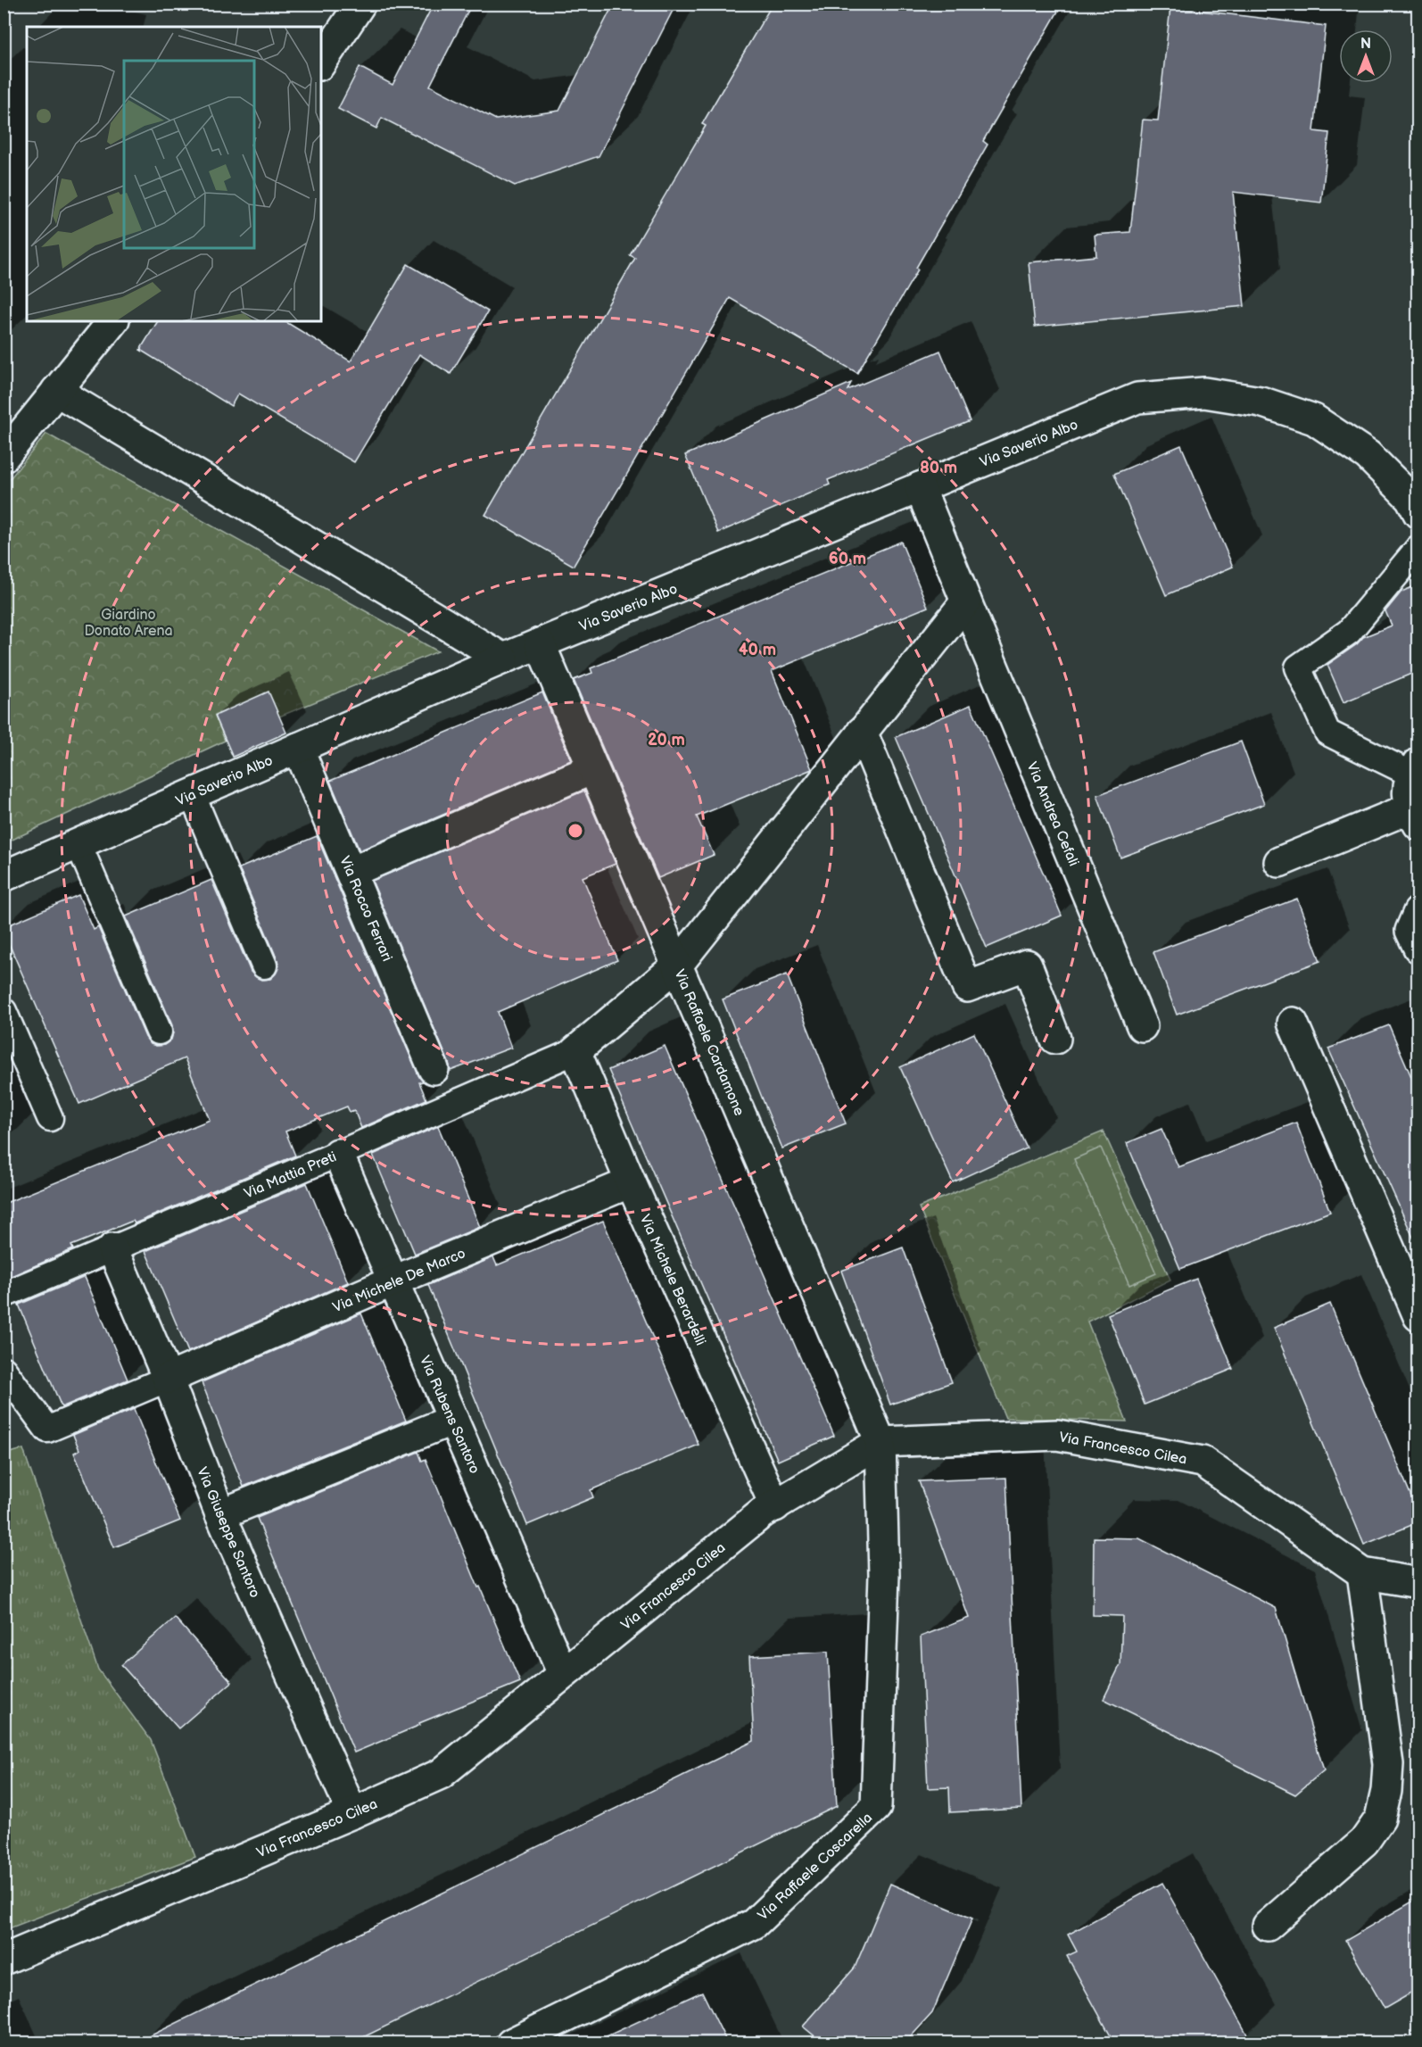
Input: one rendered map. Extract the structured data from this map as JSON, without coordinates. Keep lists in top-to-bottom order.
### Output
{
  "streets": {
    "street": [
      "Via Saverio Albo",
      "Via Andrea Cefali",
      "Via Rocco Ferrari",
      "Via Raffaele Cardamone",
      "Via Michele De Marco",
      "Via Michele Berardelli",
      "Via Rubens Santoro",
      "Via Francesco Cilea",
      "Via Giuseppe Santoro",
      "Via Raffaele Coscarella"
    ],
    "lane": ["Via Mattia Preti"]
  },
  "crossings": [
    ["Via Saverio Albo", "Via Andrea Cefali"],
    ["Via Saverio Albo", "Via Rocco Ferrari"],
    ["Via Saverio Albo", "Via Raffaele Cardamone"],
    ["Via Raffaele Cardamone", "Via Francesco Cilea"],
    ["Via Raffaele Cardamone", "Via Raffaele Coscarella"],
    ["Via Mattia Preti", "Via Michele Berardelli"],
    ["Via Mattia Preti", "Via Rubens Santoro"],
    ["Via Mattia Preti", "Via Giuseppe Santoro"],
    ["Via Michele De Marco", "Via Michele Berardelli"],
    ["Via Michele De Marco", "Via Rubens Santoro"],
    ["Via Michele De Marco", "Via Giuseppe Santoro"],
    ["Via Michele Berardelli", "Via Francesco Cilea"],
    ["Via Rubens Santoro", "Via Francesco Cilea"],
    ["Via Francesco Cilea", "Via Giuseppe Santoro"],
    ["Via Francesco Cilea", "Via Raffaele Coscarella"]
  ],
  "parks": ["Giardino Donato Arena"],
  "north": "top",
  "rings": [
    "80 m",
    "60 m",
    "40 m",
    "20 m"
  ]
}
